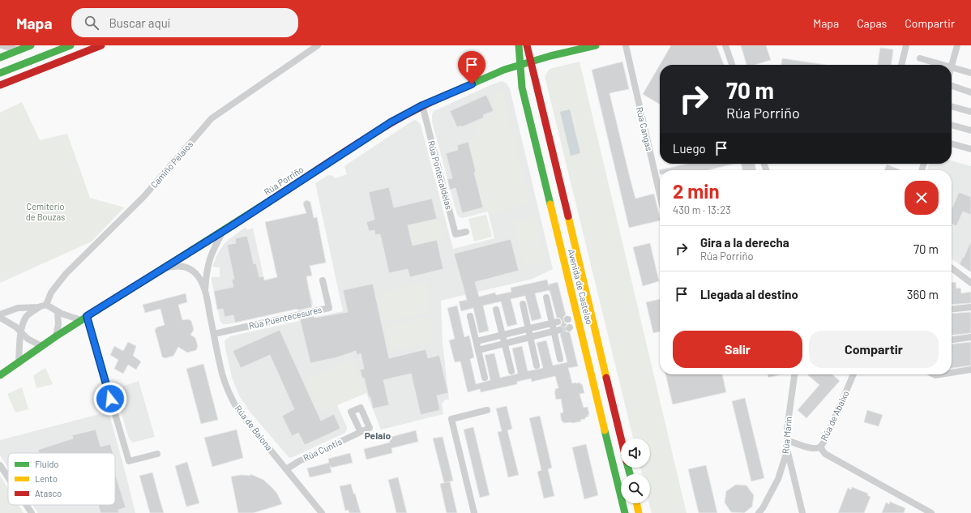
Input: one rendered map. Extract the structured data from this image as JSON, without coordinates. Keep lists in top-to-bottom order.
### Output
{
  "streets": {
    "main road": ["Rúa Porriño", "Avenida de Castelao"],
    "street": [
      "Rúa Cangas",
      "Camiño Pelaios",
      "Rúa Pontecaldelas",
      "Rúa Puentecesures",
      "Rúa de Abaixo",
      "Rúa de Baiona",
      "Rúa Marín",
      "Rúa Cuntis"
    ]
  },
  "crossings": [
    ["Camiño Pelaios", "Rúa Porriño"],
    ["Rúa Pontecaldelas", "Rúa Porriño"],
    ["Rúa Porriño", "Avenida de Castelao"],
    ["Rúa Porriño", "Rúa de Baiona"],
    ["Rúa Puentecesures", "Rúa de Baiona"],
    ["Rúa de Abaixo", "Rúa Marín"],
    ["Rúa de Baiona", "Rúa Cuntis"]
  ],
  "districts": ["Pelaio"],
  "parks": ["Cemiterio de Bouzas"],
  "legend": ["Fluido", "Lento", "Atasco"],
  "page": {
    "header": "Mapa",
    "search": "Buscar aquí",
    "nav": ["Mapa", "Capas", "Compartir"],
    "turn": ["70 m", "Rúa Porriño"],
    "then": "Luego",
    "heading": ["2 min", "430 m · 13:23"],
    "list": [
      {
        "name": "Gira a la derecha",
        "note": "Rúa Porriño",
        "value": "70 m"
      },
      {
        "name": "Llegada al destino",
        "value": "360 m"
      }
    ],
    "buttons": ["Salir", "Compartir"]
  }
}
